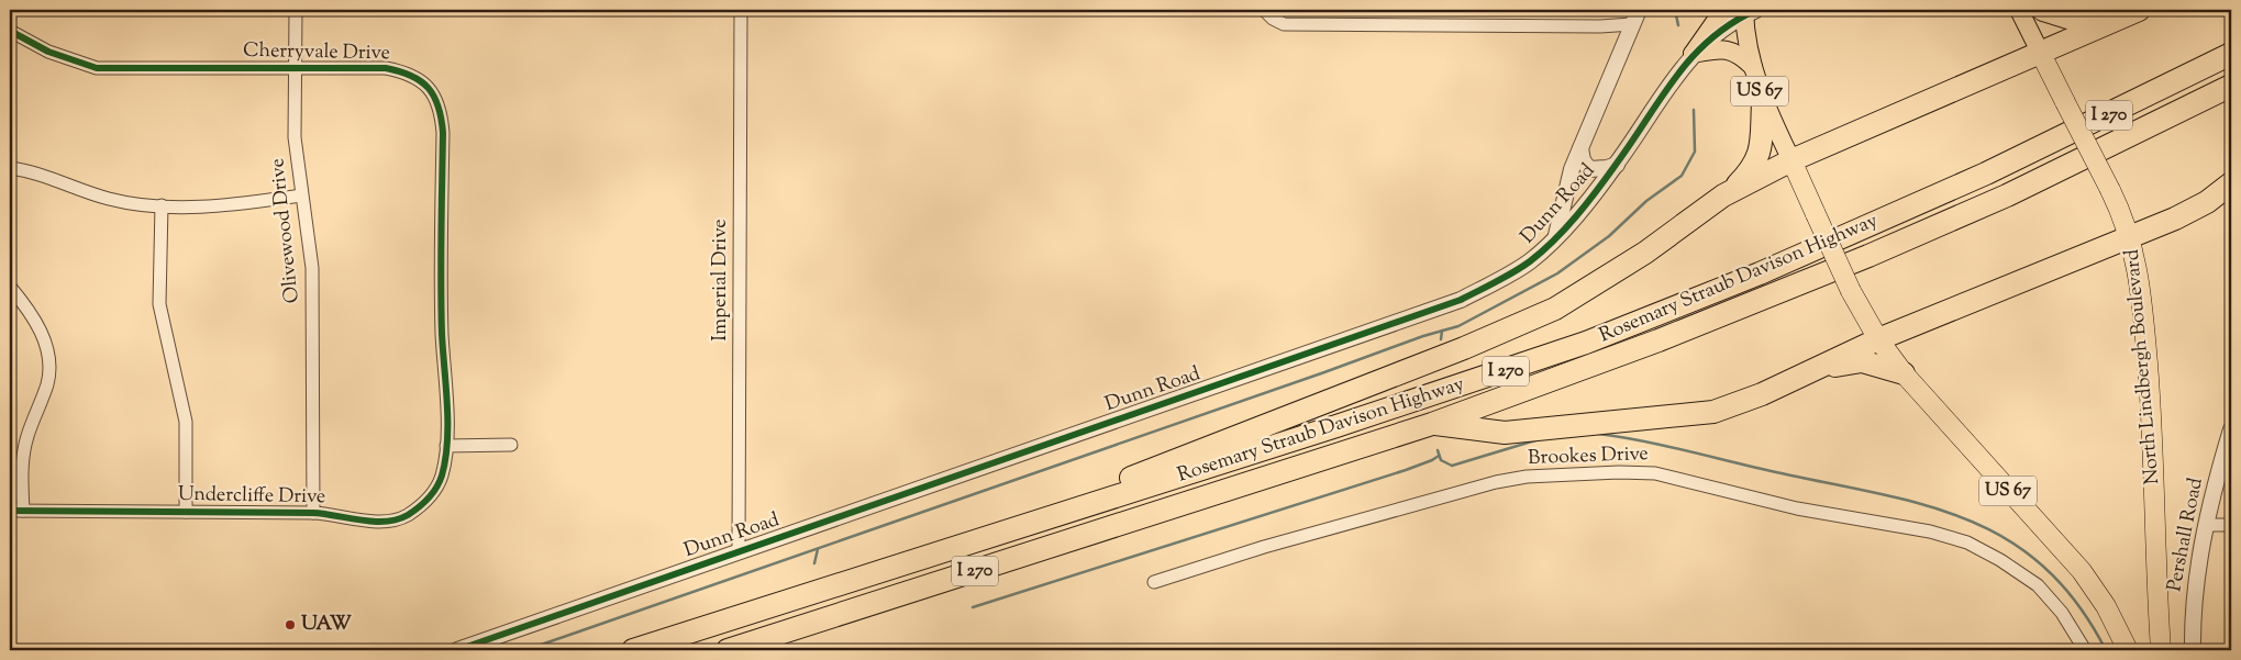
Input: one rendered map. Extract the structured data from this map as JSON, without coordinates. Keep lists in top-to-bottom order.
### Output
{
  "streets": {
    "highway": [
      "US 67",
      "I 270",
      "Rosemary Straub Davison Highway",
      "North Lindbergh Boulevard"
    ],
    "street": [
      "Cherryvale Drive",
      "Dunn Road",
      "Olivewood Drive",
      "Imperial Drive",
      "Brookes Drive",
      "Undercliffe Drive",
      "Pershall Road"
    ]
  },
  "crossings": [
    ["Cherryvale Drive", "Olivewood Drive"],
    ["Cherryvale Drive", "Undercliffe Drive"],
    ["US 67", "Dunn Road"],
    ["Dunn Road", "Imperial Drive"],
    ["Olivewood Drive", "Undercliffe Drive"]
  ],
  "places": ["UAW"]
}
